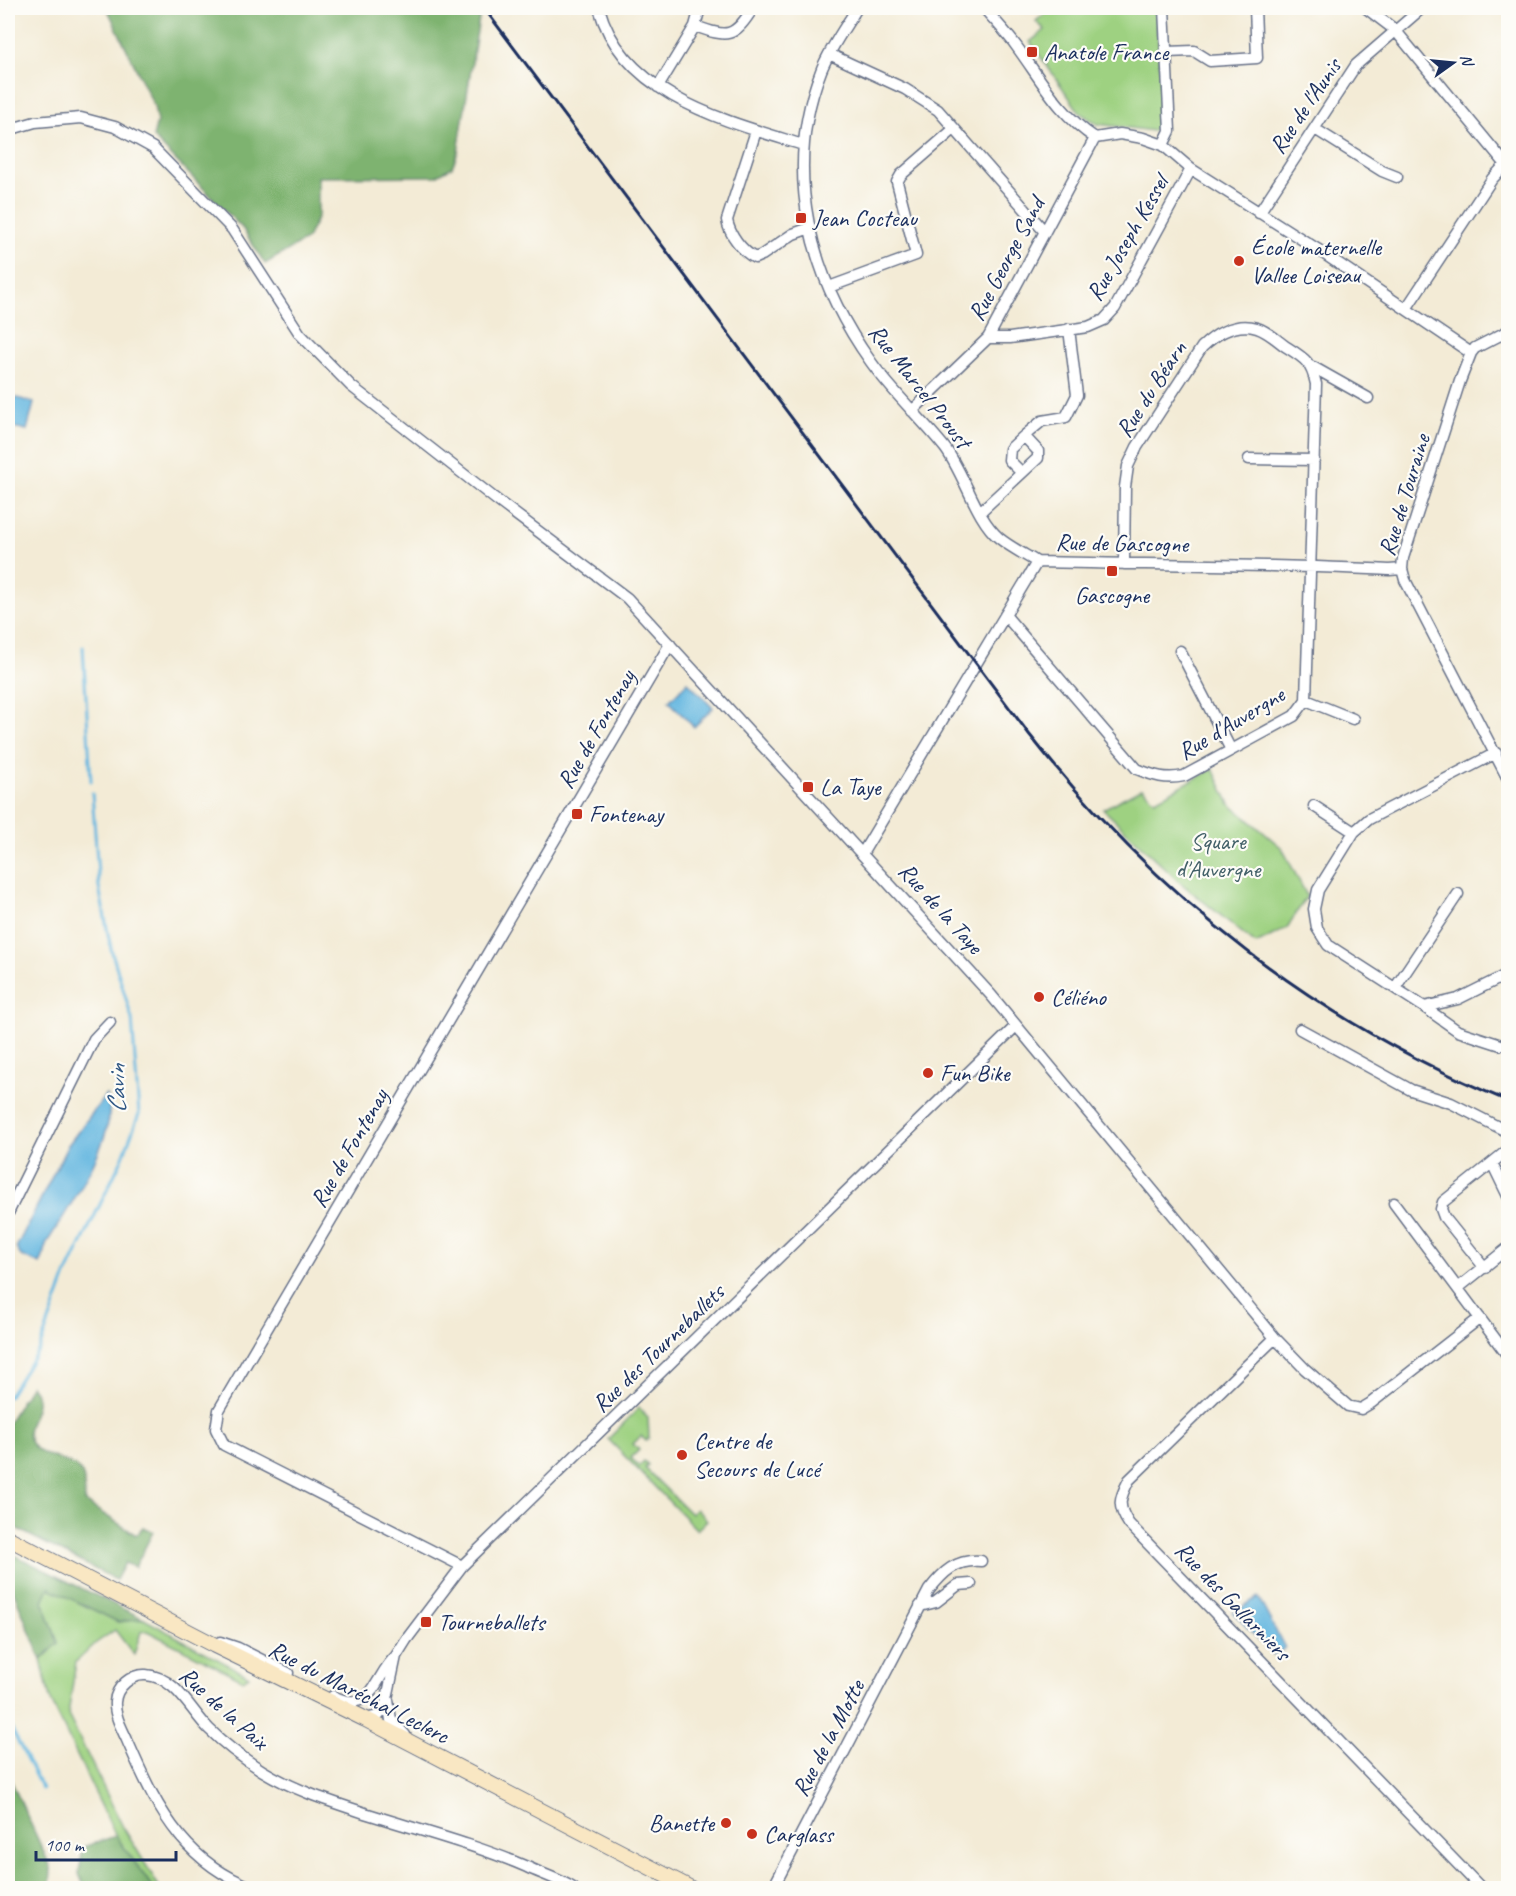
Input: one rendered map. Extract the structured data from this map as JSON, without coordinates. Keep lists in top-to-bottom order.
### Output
{
  "streets": {
    "main road": ["Rue du Maréchal Leclerc"],
    "street": [
      "Rue de l'Aunis",
      "Rue Joseph Kessel",
      "Rue George Sand",
      "Rue Marcel Proust",
      "Rue du Béarn",
      "Rue de Touraine",
      "Rue de Gascogne",
      "Rue d'Auvergne",
      "Rue de Fontenay",
      "Rue de la Taye",
      "Rue des Tourneballets",
      "Rue des Gallarniers",
      "Rue de la Paix",
      "Rue de la Motte"
    ]
  },
  "crossings": [
    ["Rue Joseph Kessel", "Rue George Sand"],
    ["Rue George Sand", "Rue Marcel Proust"],
    ["Rue Marcel Proust", "Rue de Gascogne"],
    ["Rue du Béarn", "Rue de Gascogne"],
    ["Rue de Touraine", "Rue de Gascogne"],
    ["Rue de Gascogne", "Rue d'Auvergne"],
    ["Rue de Gascogne", "Rue de la Taye"],
    ["Rue de Fontenay", "Rue de la Taye"],
    ["Rue de Fontenay", "Rue des Tourneballets"],
    ["Rue de la Taye", "Rue des Tourneballets"],
    ["Rue de la Taye", "Rue des Gallarniers"]
  ],
  "water": ["Cavin"],
  "parks": ["Square d'Auvergne"],
  "places": {
    "transit": [
      "Anatole France",
      "Jean Cocteau",
      "Gascogne",
      "La Taye",
      "Fontenay",
      "Tourneballets"
    ],
    "other": [
      "École maternelle Vallee Loiseau",
      "Céliéno",
      "Fun Bike",
      "Centre de Secours de Lucé",
      "Banette",
      "Carglass"
    ]
  },
  "scale_bar": "100 m",
  "north": "right"
}
